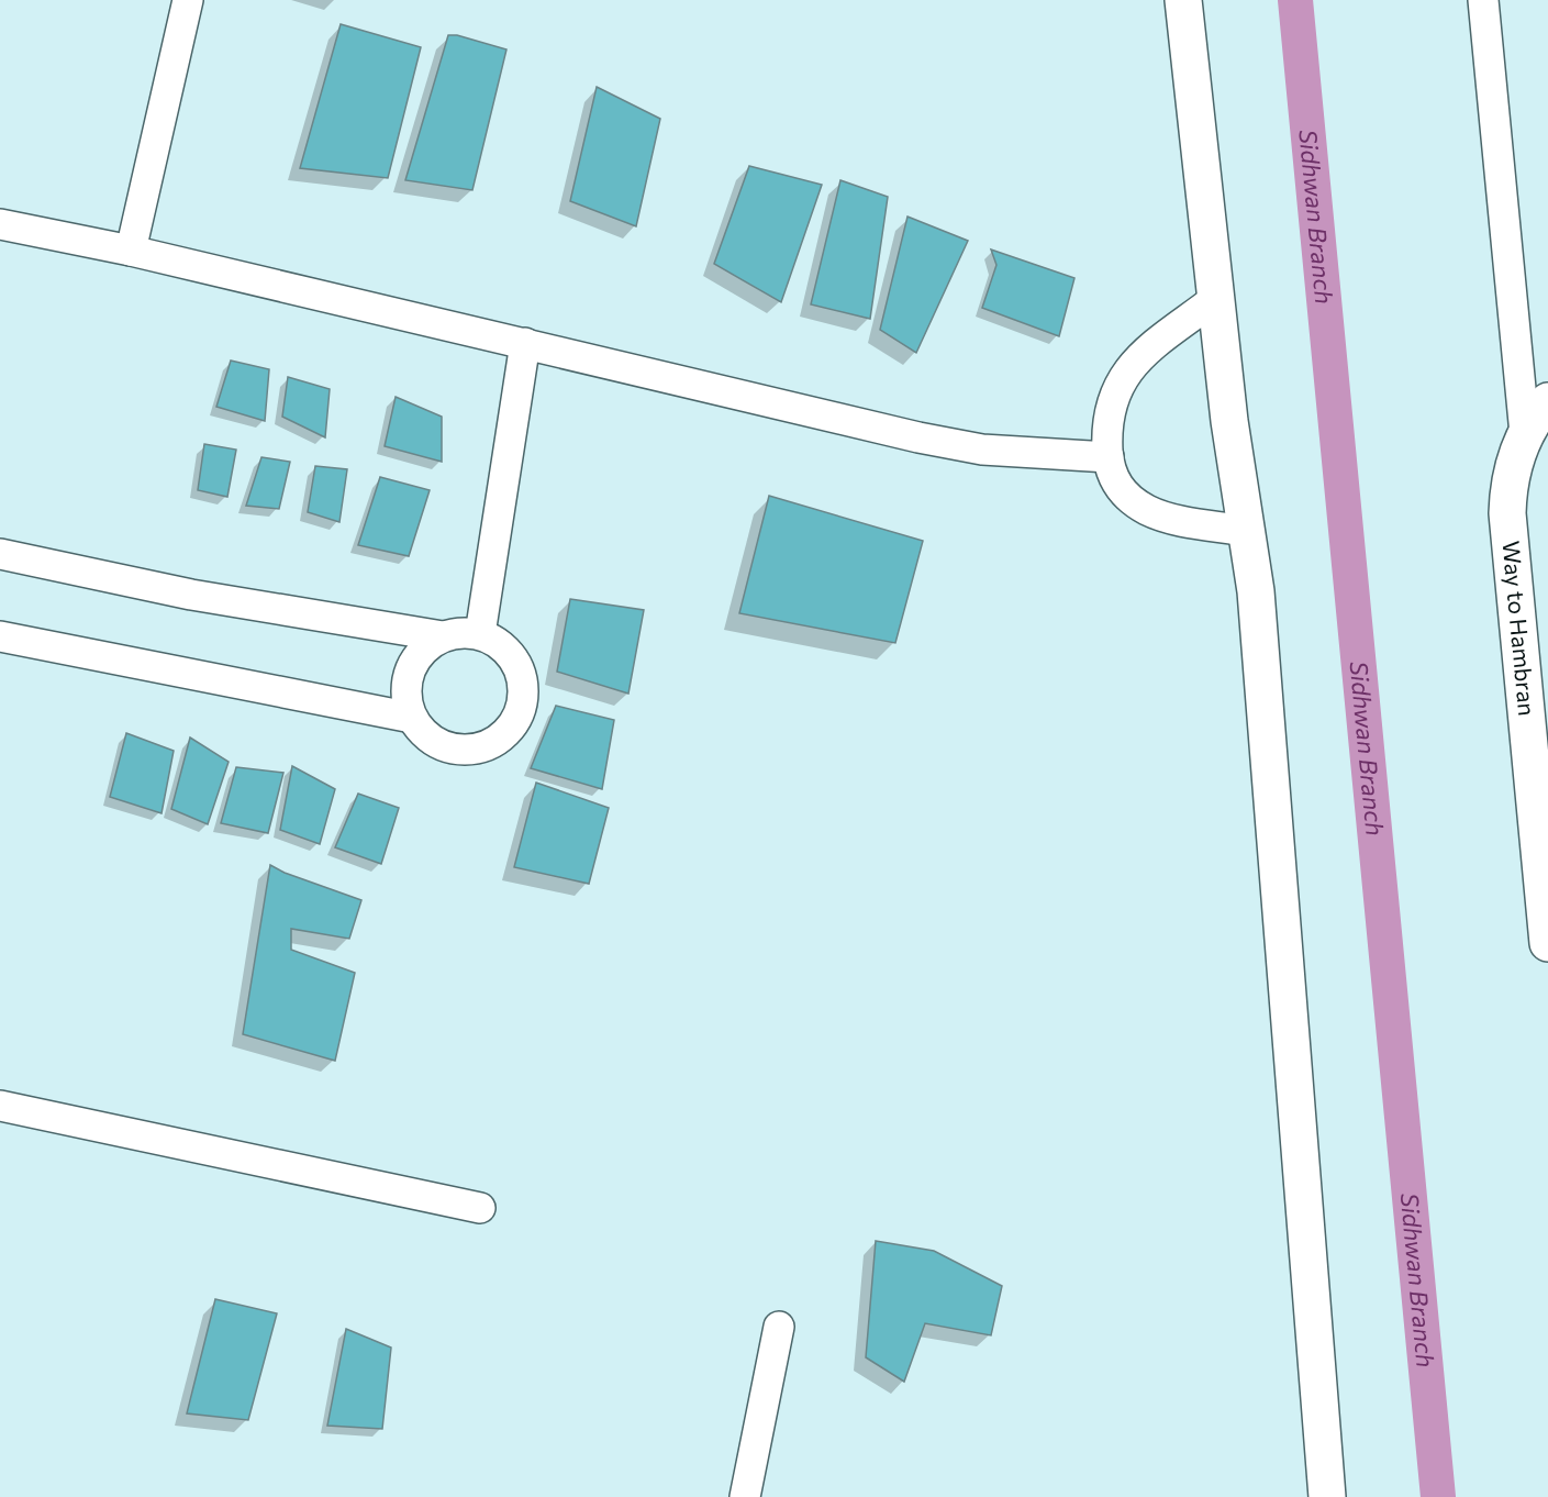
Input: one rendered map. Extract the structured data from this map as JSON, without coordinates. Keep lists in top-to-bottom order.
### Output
{
  "streets": {
    "main road": ["Way to Hambran"]
  },
  "water": ["Sidhwan Branch"]
}
